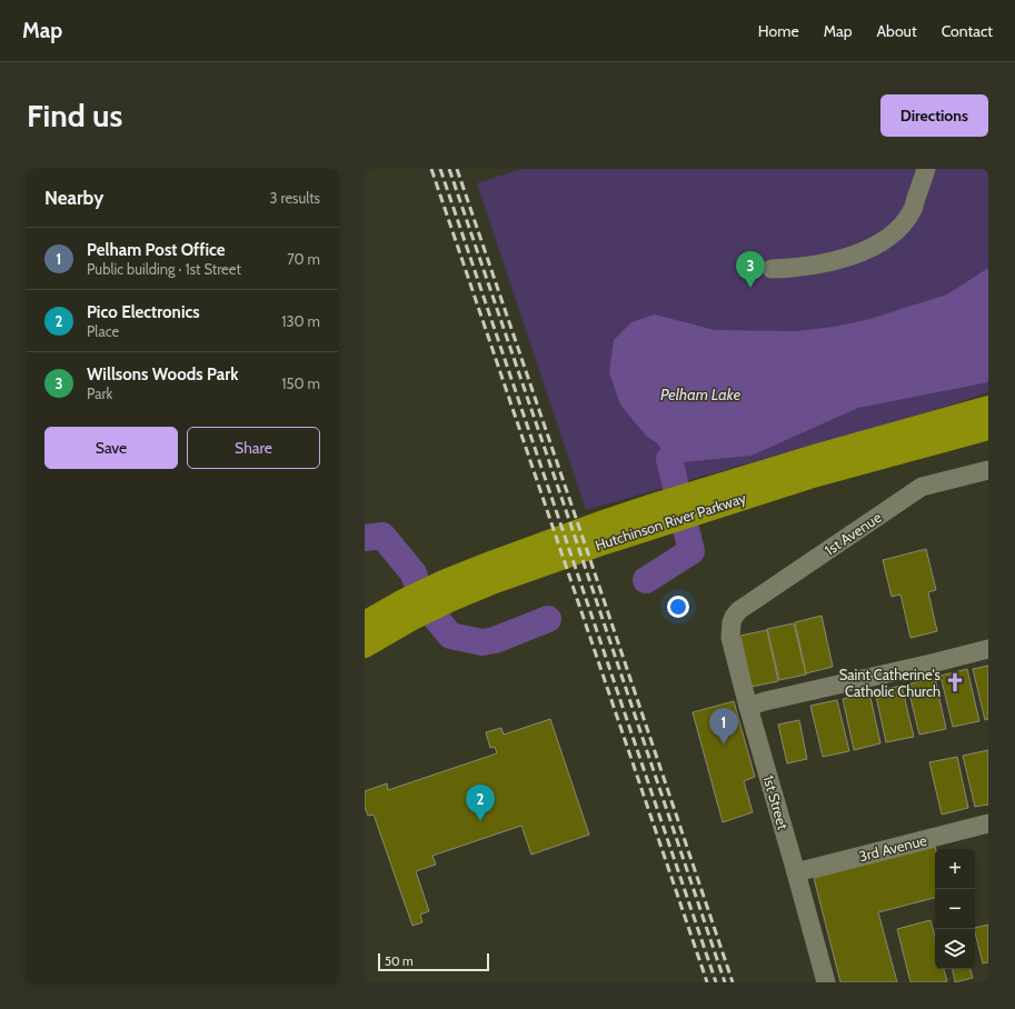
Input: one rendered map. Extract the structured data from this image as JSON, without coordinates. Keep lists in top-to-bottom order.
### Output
{
  "streets": {
    "highway": ["Hutchinson River Parkway"],
    "street": ["1st Avenue", "1st Street", "3rd Avenue"]
  },
  "crossings": [
    ["1st Avenue", "1st Street"],
    ["1st Street", "3rd Avenue"]
  ],
  "water": ["Pelham Lake"],
  "places": {
    "church": ["Saint Catherine's Catholic Church"]
  },
  "scale_bar": "50 m",
  "page": {
    "header": "Map",
    "nav": [
      "Home",
      "Map",
      "About",
      "Contact"
    ],
    "buttons": [
      "Directions",
      ["Save", "Share"]
    ],
    "title": "Find us",
    "heading": ["Nearby", "3 results"],
    "list": [
      {
        "mark": "1",
        "name": "Pelham Post Office",
        "note": "Public building · 1st Street",
        "value": "70 m"
      },
      {
        "mark": "2",
        "name": "Pico Electronics",
        "note": "Place",
        "value": "130 m"
      },
      {
        "mark": "3",
        "name": "Willsons Woods Park",
        "note": "Park",
        "value": "150 m"
      }
    ],
    "pins": ["3", "1", "2"],
    "map_buttons": ["+", "−"],
    "scale": "50 m"
  }
}
